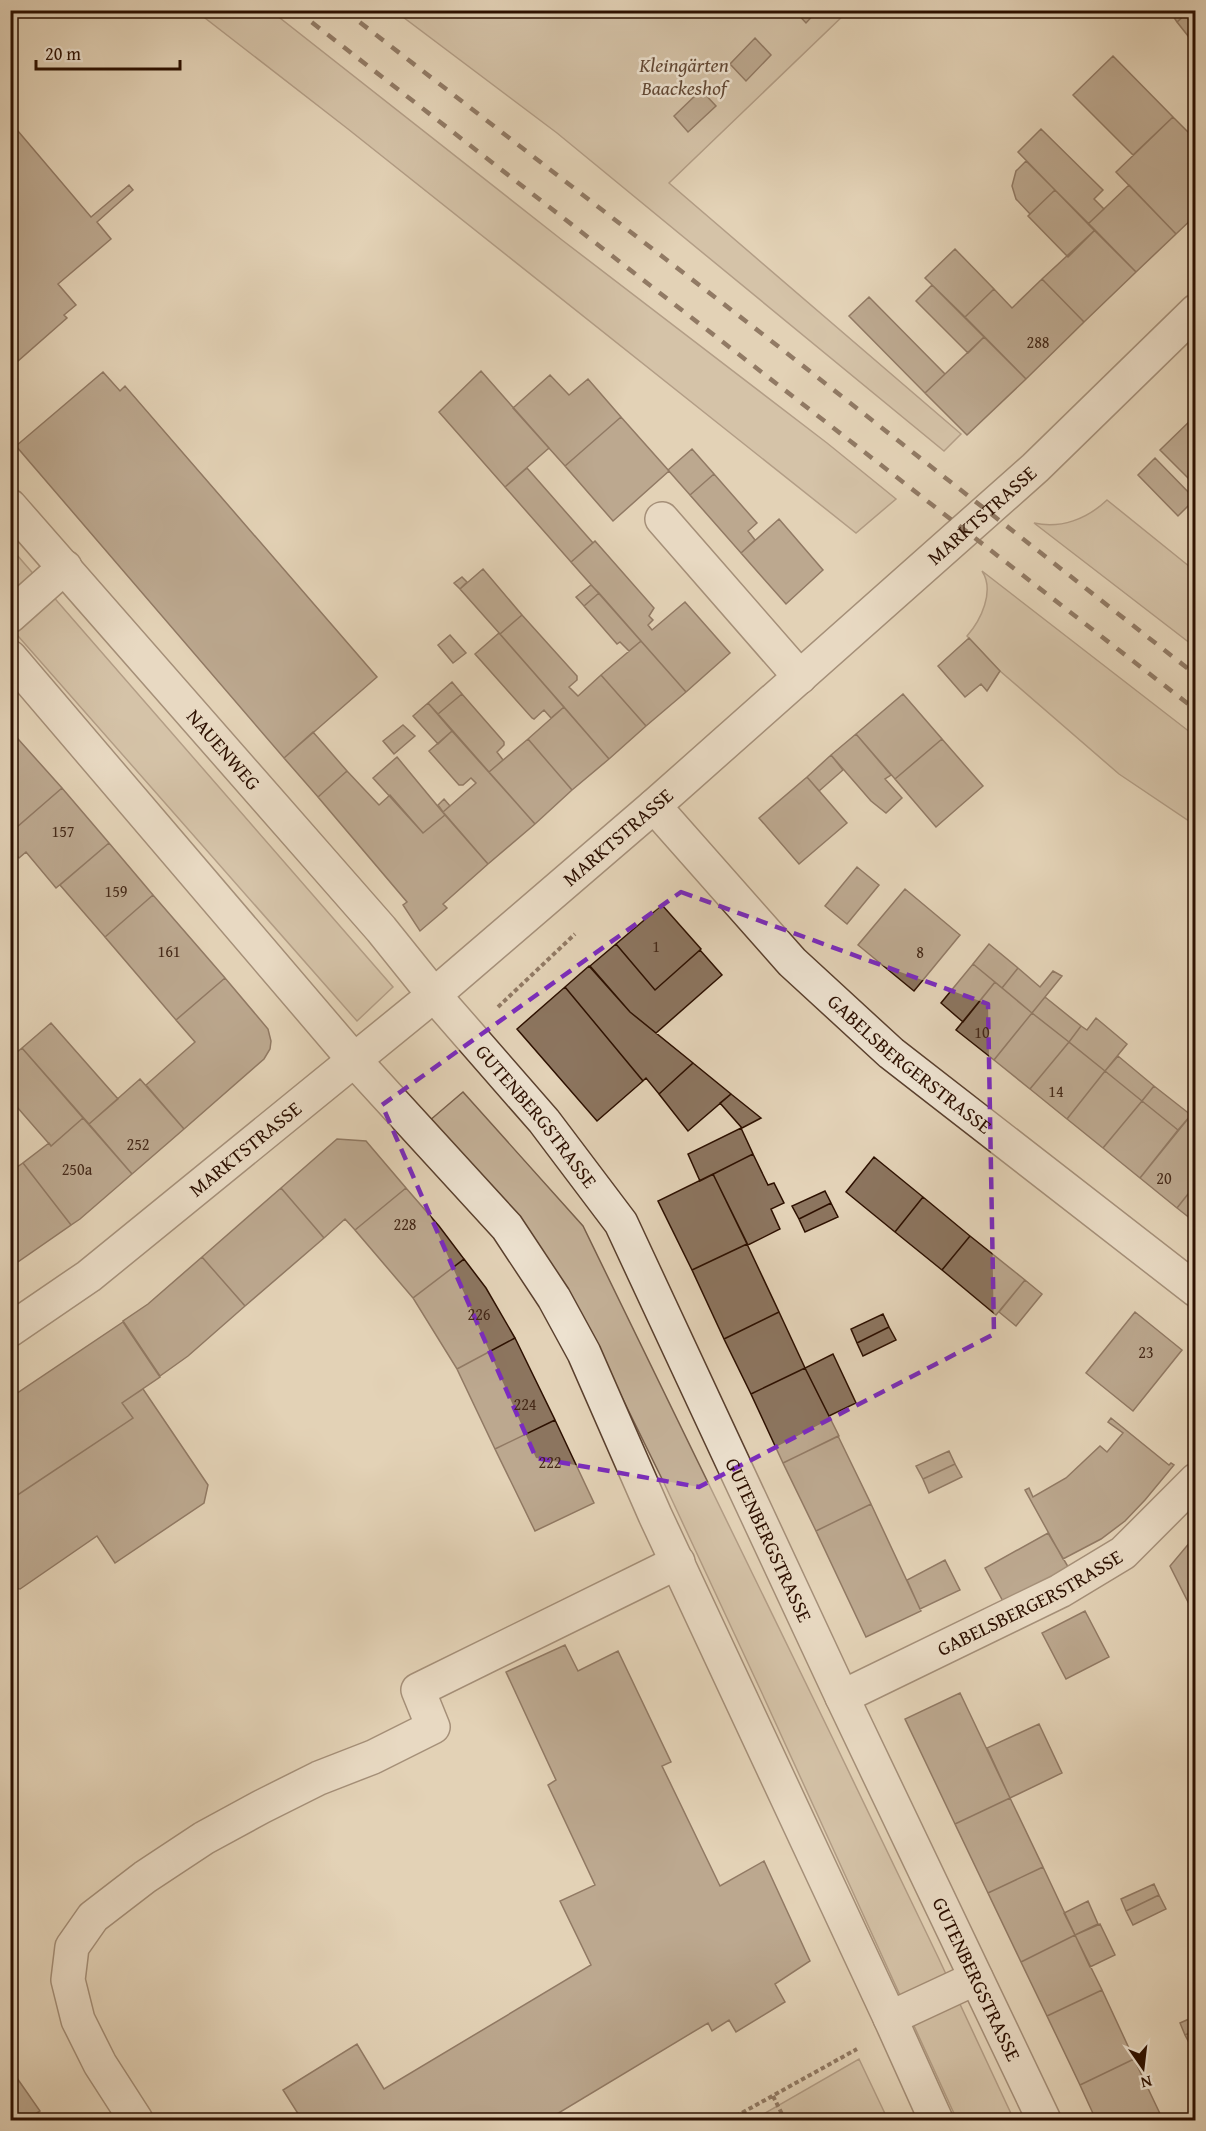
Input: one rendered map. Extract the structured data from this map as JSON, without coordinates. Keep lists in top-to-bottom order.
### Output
{
  "streets": {
    "street": [
      "MARKTSTRASSE",
      "NAUENWEG",
      "GABELSBERGERSTRASSE",
      "GUTENBERGSTRASSE"
    ]
  },
  "crossings": [
    ["MARKTSTRASSE", "NAUENWEG"],
    ["MARKTSTRASSE", "GABELSBERGERSTRASSE"],
    ["MARKTSTRASSE", "GUTENBERGSTRASSE"],
    ["NAUENWEG", "GUTENBERGSTRASSE"],
    ["GABELSBERGERSTRASSE", "GUTENBERGSTRASSE"]
  ],
  "parks": ["Kleingärten Baackeshof"],
  "house_numbers": [
    "288",
    "157",
    "159",
    "1",
    "161",
    "8",
    "10",
    "14",
    "252",
    "250a",
    "20",
    "228",
    "226",
    "23",
    "224",
    "222"
  ],
  "scale_bar": "20 m",
  "north": "bottom"
}
